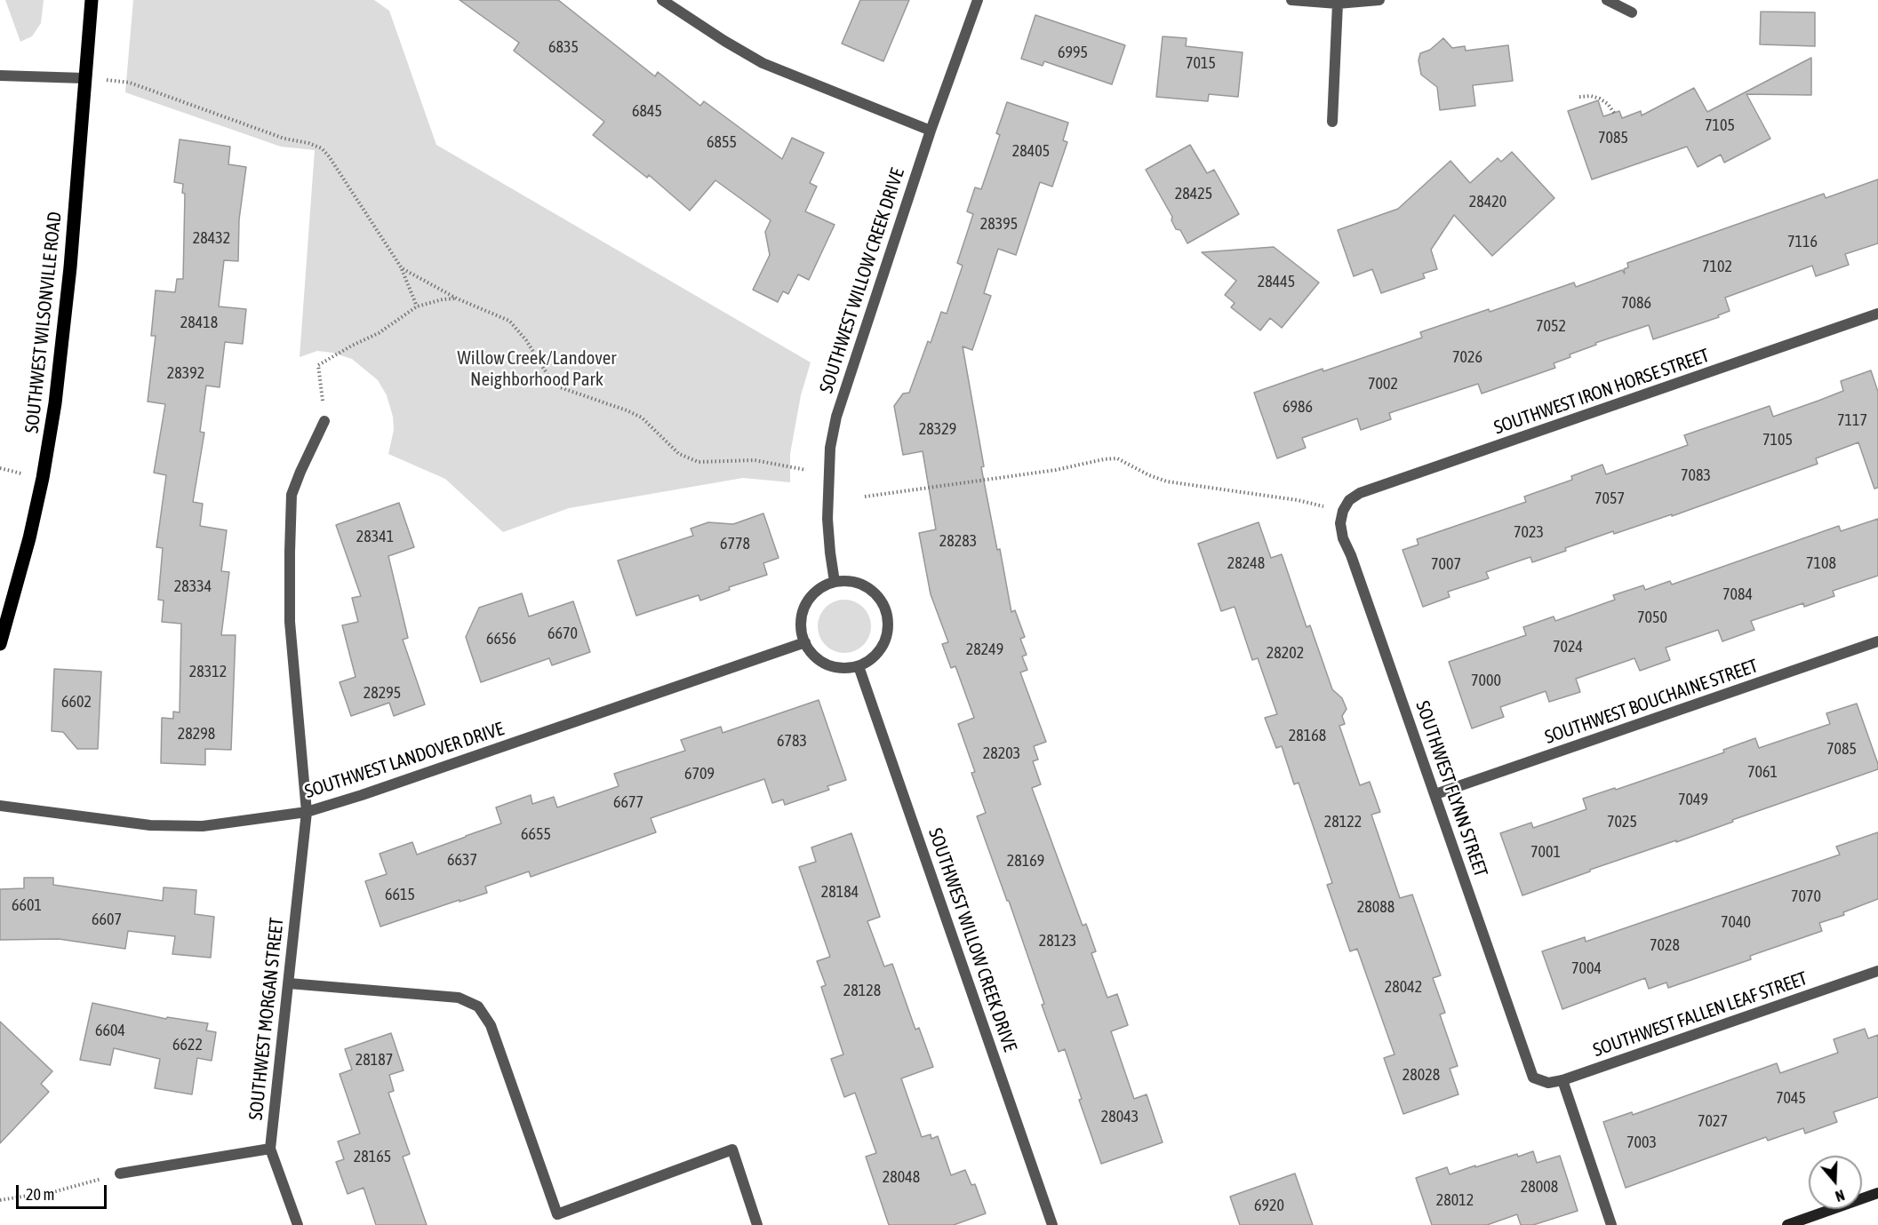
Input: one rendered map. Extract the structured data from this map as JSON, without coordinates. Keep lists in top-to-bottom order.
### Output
{
  "streets": {
    "main road": ["SOUTHWEST WILSONVILLE ROAD"],
    "street": [
      "SOUTHWEST WILLOW CREEK DRIVE",
      "SOUTHWEST IRON HORSE STREET",
      "SOUTHWEST BOUCHAINE STREET",
      "SOUTHWEST LANDOVER DRIVE",
      "SOUTHWEST FLYNN STREET",
      "SOUTHWEST FALLEN LEAF STREET",
      "SOUTHWEST MORGAN STREET"
    ]
  },
  "crossings": [
    ["SOUTHWEST WILLOW CREEK DRIVE", "SOUTHWEST LANDOVER DRIVE"],
    ["SOUTHWEST IRON HORSE STREET", "SOUTHWEST FLYNN STREET"],
    ["SOUTHWEST BOUCHAINE STREET", "SOUTHWEST FLYNN STREET"],
    ["SOUTHWEST LANDOVER DRIVE", "SOUTHWEST MORGAN STREET"],
    ["SOUTHWEST FLYNN STREET", "SOUTHWEST FALLEN LEAF STREET"]
  ],
  "parks": ["Willow Creek/Landover Neighborhood Park"],
  "house_numbers": [
    "6835",
    "6995",
    "7015",
    "6845",
    "7105",
    "7085",
    "6855",
    "28405",
    "28425",
    "28420",
    "28395",
    "28432",
    "7116",
    "7102",
    "28445",
    "7086",
    "28418",
    "7052",
    "7026",
    "28392",
    "7002",
    "6986",
    "7117",
    "28329",
    "7105",
    "7083",
    "7057",
    "7023",
    "28341",
    "28283",
    "6778",
    "28248",
    "7108",
    "7007",
    "28334",
    "7084",
    "7050",
    "6670",
    "6656",
    "7024",
    "28249",
    "28202",
    "28312",
    "7000",
    "28295",
    "6602",
    "28298",
    "28168",
    "6783",
    "7085",
    "28203",
    "7061",
    "6709",
    "7049",
    "6677",
    "28122",
    "7025",
    "6655",
    "7001",
    "6637",
    "28169",
    "28184",
    "6615",
    "7070",
    "6601",
    "28088",
    "6607",
    "7040",
    "28123",
    "7028",
    "7004",
    "28042",
    "28128",
    "6604",
    "6622",
    "28187",
    "28028",
    "7045",
    "28043",
    "7027",
    "7003",
    "28165",
    "28048",
    "28008",
    "28012",
    "6920"
  ],
  "scale_bar": "20 m",
  "north": "bottom"
}
